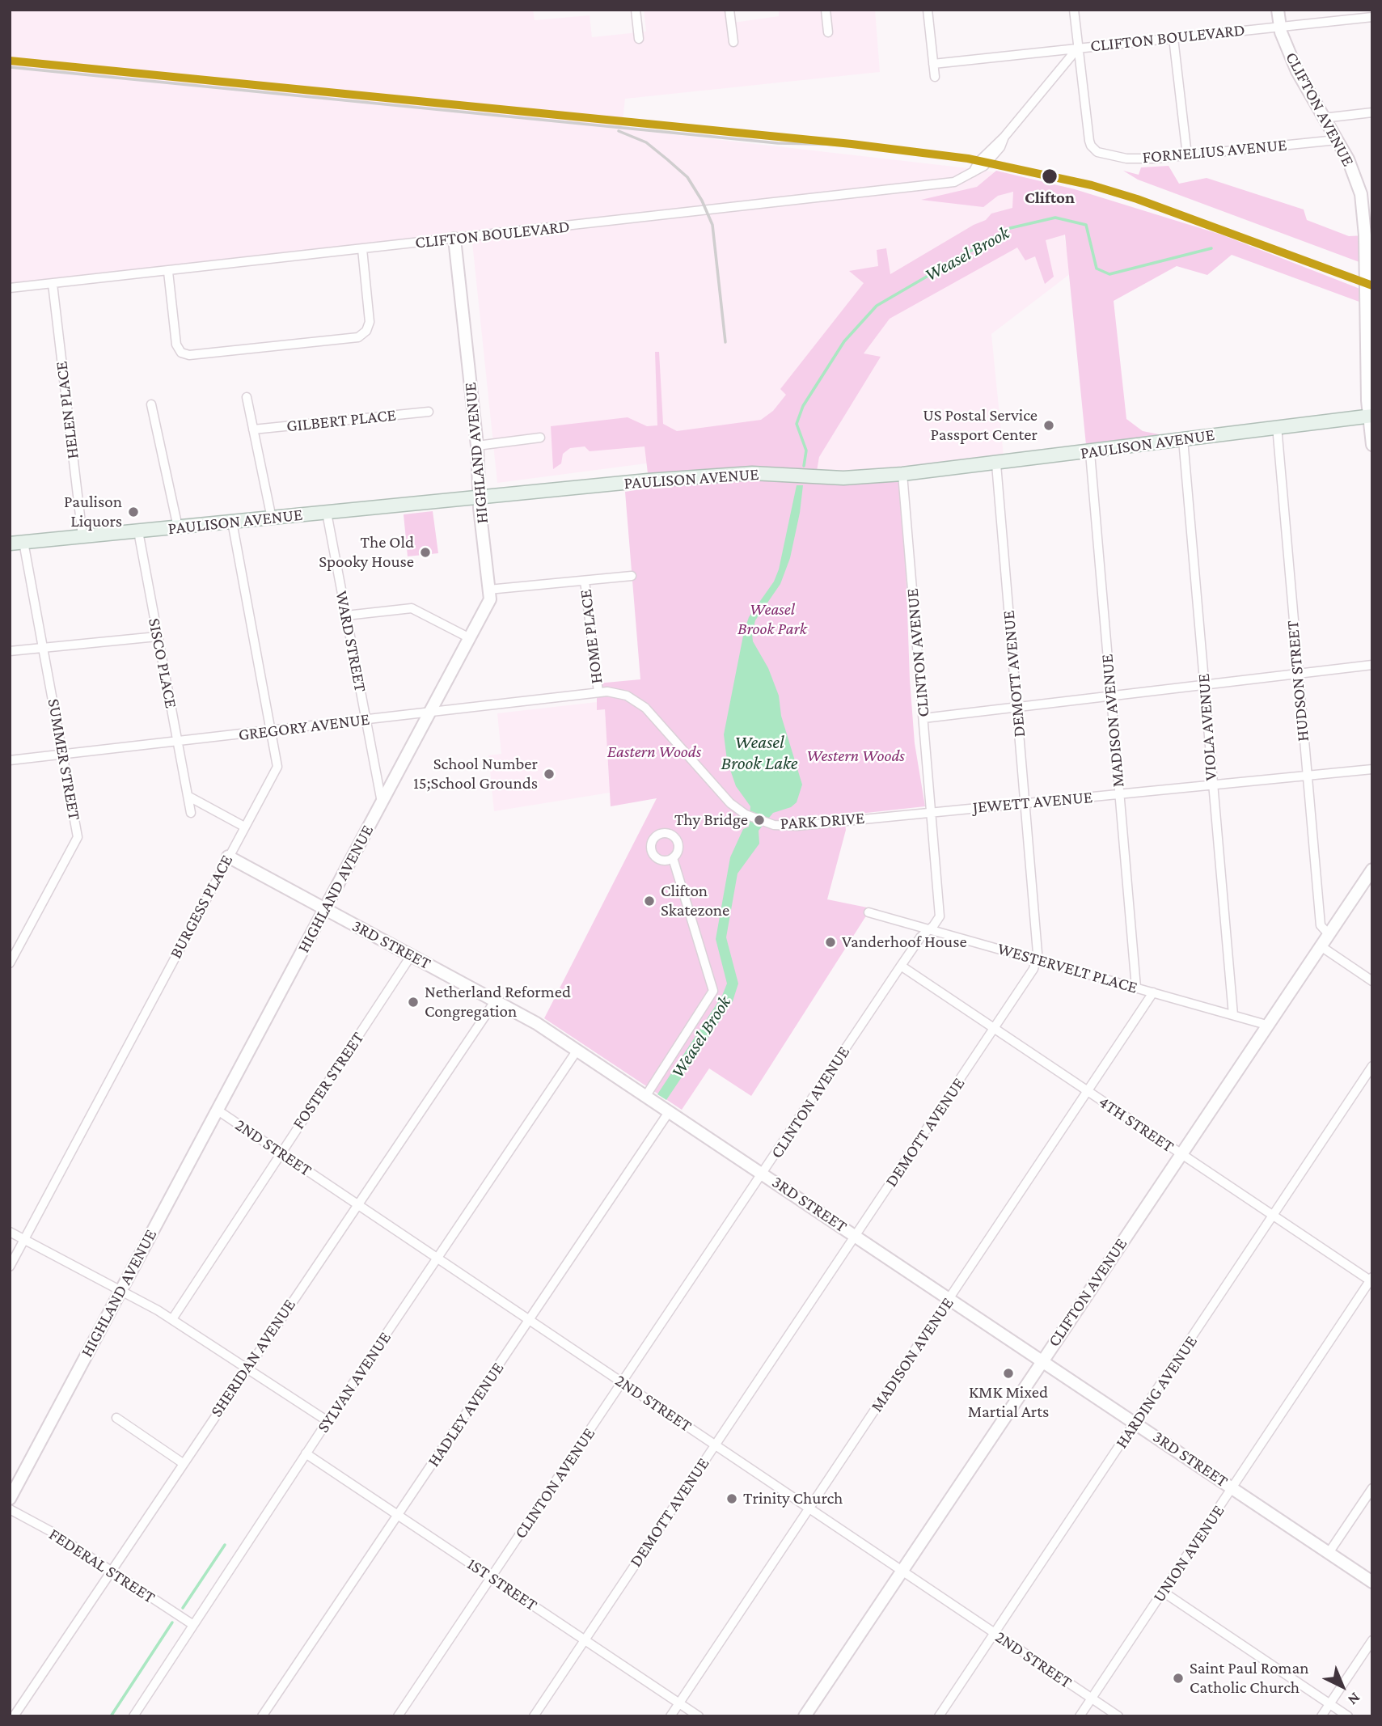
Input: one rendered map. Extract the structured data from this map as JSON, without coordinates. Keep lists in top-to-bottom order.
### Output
{
  "streets": {
    "main road": ["PAULISON AVENUE"],
    "street": [
      "CLIFTON BOULEVARD",
      "CLIFTON AVENUE",
      "FORNELIUS AVENUE",
      "HELEN PLACE",
      "GILBERT PLACE",
      "HIGHLAND AVENUE",
      "HOME PLACE",
      "WARD STREET",
      "CLINTON AVENUE",
      "SISCO PLACE",
      "DEMOTT AVENUE",
      "HUDSON STREET",
      "MADISON AVENUE",
      "GREGORY AVENUE",
      "VIOLA AVENUE",
      "SUMMER STREET",
      "JEWETT AVENUE",
      "PARK DRIVE",
      "BURGESS PLACE",
      "3RD STREET",
      "WESTERVELT PLACE",
      "FOSTER STREET",
      "4TH STREET",
      "2ND STREET",
      "SHERIDAN AVENUE",
      "SYLVAN AVENUE",
      "HARDING AVENUE",
      "HADLEY AVENUE",
      "UNION AVENUE",
      "FEDERAL STREET",
      "1ST STREET"
    ]
  },
  "crossings": [
    ["CLIFTON BOULEVARD", "CLIFTON AVENUE"],
    ["CLIFTON BOULEVARD", "FORNELIUS AVENUE"],
    ["CLIFTON BOULEVARD", "HELEN PLACE"],
    ["CLIFTON BOULEVARD", "HIGHLAND AVENUE"],
    ["CLIFTON AVENUE", "FORNELIUS AVENUE"],
    ["CLIFTON AVENUE", "PAULISON AVENUE"],
    ["CLIFTON AVENUE", "HUDSON STREET"],
    ["CLIFTON AVENUE", "3RD STREET"],
    ["CLIFTON AVENUE", "WESTERVELT PLACE"],
    ["CLIFTON AVENUE", "4TH STREET"],
    ["CLIFTON AVENUE", "2ND STREET"],
    ["HELEN PLACE", "PAULISON AVENUE"],
    ["PAULISON AVENUE", "HIGHLAND AVENUE"],
    ["PAULISON AVENUE", "WARD STREET"],
    ["PAULISON AVENUE", "CLINTON AVENUE"],
    ["PAULISON AVENUE", "SISCO PLACE"],
    ["PAULISON AVENUE", "DEMOTT AVENUE"],
    ["PAULISON AVENUE", "HUDSON STREET"],
    ["PAULISON AVENUE", "MADISON AVENUE"],
    ["PAULISON AVENUE", "VIOLA AVENUE"],
    ["PAULISON AVENUE", "SUMMER STREET"],
    ["PAULISON AVENUE", "BURGESS PLACE"],
    ["HIGHLAND AVENUE", "WARD STREET"],
    ["HIGHLAND AVENUE", "GREGORY AVENUE"],
    ["HIGHLAND AVENUE", "3RD STREET"],
    ["HIGHLAND AVENUE", "2ND STREET"],
    ["HOME PLACE", "GREGORY AVENUE"],
    ["HOME PLACE", "PARK DRIVE"],
    ["WARD STREET", "GREGORY AVENUE"],
    ["CLINTON AVENUE", "JEWETT AVENUE"],
    ["CLINTON AVENUE", "PARK DRIVE"],
    ["CLINTON AVENUE", "3RD STREET"],
    ["CLINTON AVENUE", "WESTERVELT PLACE"],
    ["CLINTON AVENUE", "4TH STREET"],
    ["CLINTON AVENUE", "2ND STREET"],
    ["CLINTON AVENUE", "1ST STREET"],
    ["SISCO PLACE", "GREGORY AVENUE"],
    ["DEMOTT AVENUE", "JEWETT AVENUE"],
    ["DEMOTT AVENUE", "3RD STREET"],
    ["DEMOTT AVENUE", "WESTERVELT PLACE"],
    ["DEMOTT AVENUE", "4TH STREET"],
    ["DEMOTT AVENUE", "2ND STREET"],
    ["DEMOTT AVENUE", "1ST STREET"],
    ["HUDSON STREET", "JEWETT AVENUE"],
    ["MADISON AVENUE", "JEWETT AVENUE"],
    ["MADISON AVENUE", "3RD STREET"],
    ["MADISON AVENUE", "WESTERVELT PLACE"],
    ["MADISON AVENUE", "4TH STREET"],
    ["MADISON AVENUE", "2ND STREET"],
    ["MADISON AVENUE", "1ST STREET"],
    ["GREGORY AVENUE", "SUMMER STREET"],
    ["GREGORY AVENUE", "PARK DRIVE"],
    ["GREGORY AVENUE", "BURGESS PLACE"],
    ["VIOLA AVENUE", "JEWETT AVENUE"],
    ["VIOLA AVENUE", "WESTERVELT PLACE"],
    ["JEWETT AVENUE", "PARK DRIVE"],
    ["BURGESS PLACE", "3RD STREET"],
    ["3RD STREET", "FOSTER STREET"],
    ["3RD STREET", "SHERIDAN AVENUE"],
    ["3RD STREET", "SYLVAN AVENUE"],
    ["3RD STREET", "HARDING AVENUE"],
    ["3RD STREET", "HADLEY AVENUE"],
    ["3RD STREET", "UNION AVENUE"],
    ["FOSTER STREET", "2ND STREET"],
    ["4TH STREET", "HARDING AVENUE"],
    ["4TH STREET", "UNION AVENUE"],
    ["2ND STREET", "SHERIDAN AVENUE"],
    ["2ND STREET", "SYLVAN AVENUE"],
    ["2ND STREET", "HARDING AVENUE"],
    ["2ND STREET", "HADLEY AVENUE"],
    ["2ND STREET", "UNION AVENUE"],
    ["SHERIDAN AVENUE", "FEDERAL STREET"],
    ["SYLVAN AVENUE", "FEDERAL STREET"],
    ["SYLVAN AVENUE", "1ST STREET"],
    ["HADLEY AVENUE", "1ST STREET"]
  ],
  "water": ["Weasel Brook", "Weasel Brook Lake"],
  "parks": ["Weasel Brook Park", "Eastern Woods", "Western Woods"],
  "places": [
    "Clifton",
    "US Postal Service Passport Center",
    "Paulison Liquors",
    "The Old Spooky House",
    "School Number 15;School Grounds",
    "Thy Bridge",
    "Clifton Skatezone",
    "Vanderhoof House",
    "Netherland Reformed Congregation",
    "KMK Mixed Martial Arts",
    "Trinity Church",
    "Saint Paul Roman Catholic Church"
  ],
  "north": "bottom right"
}
